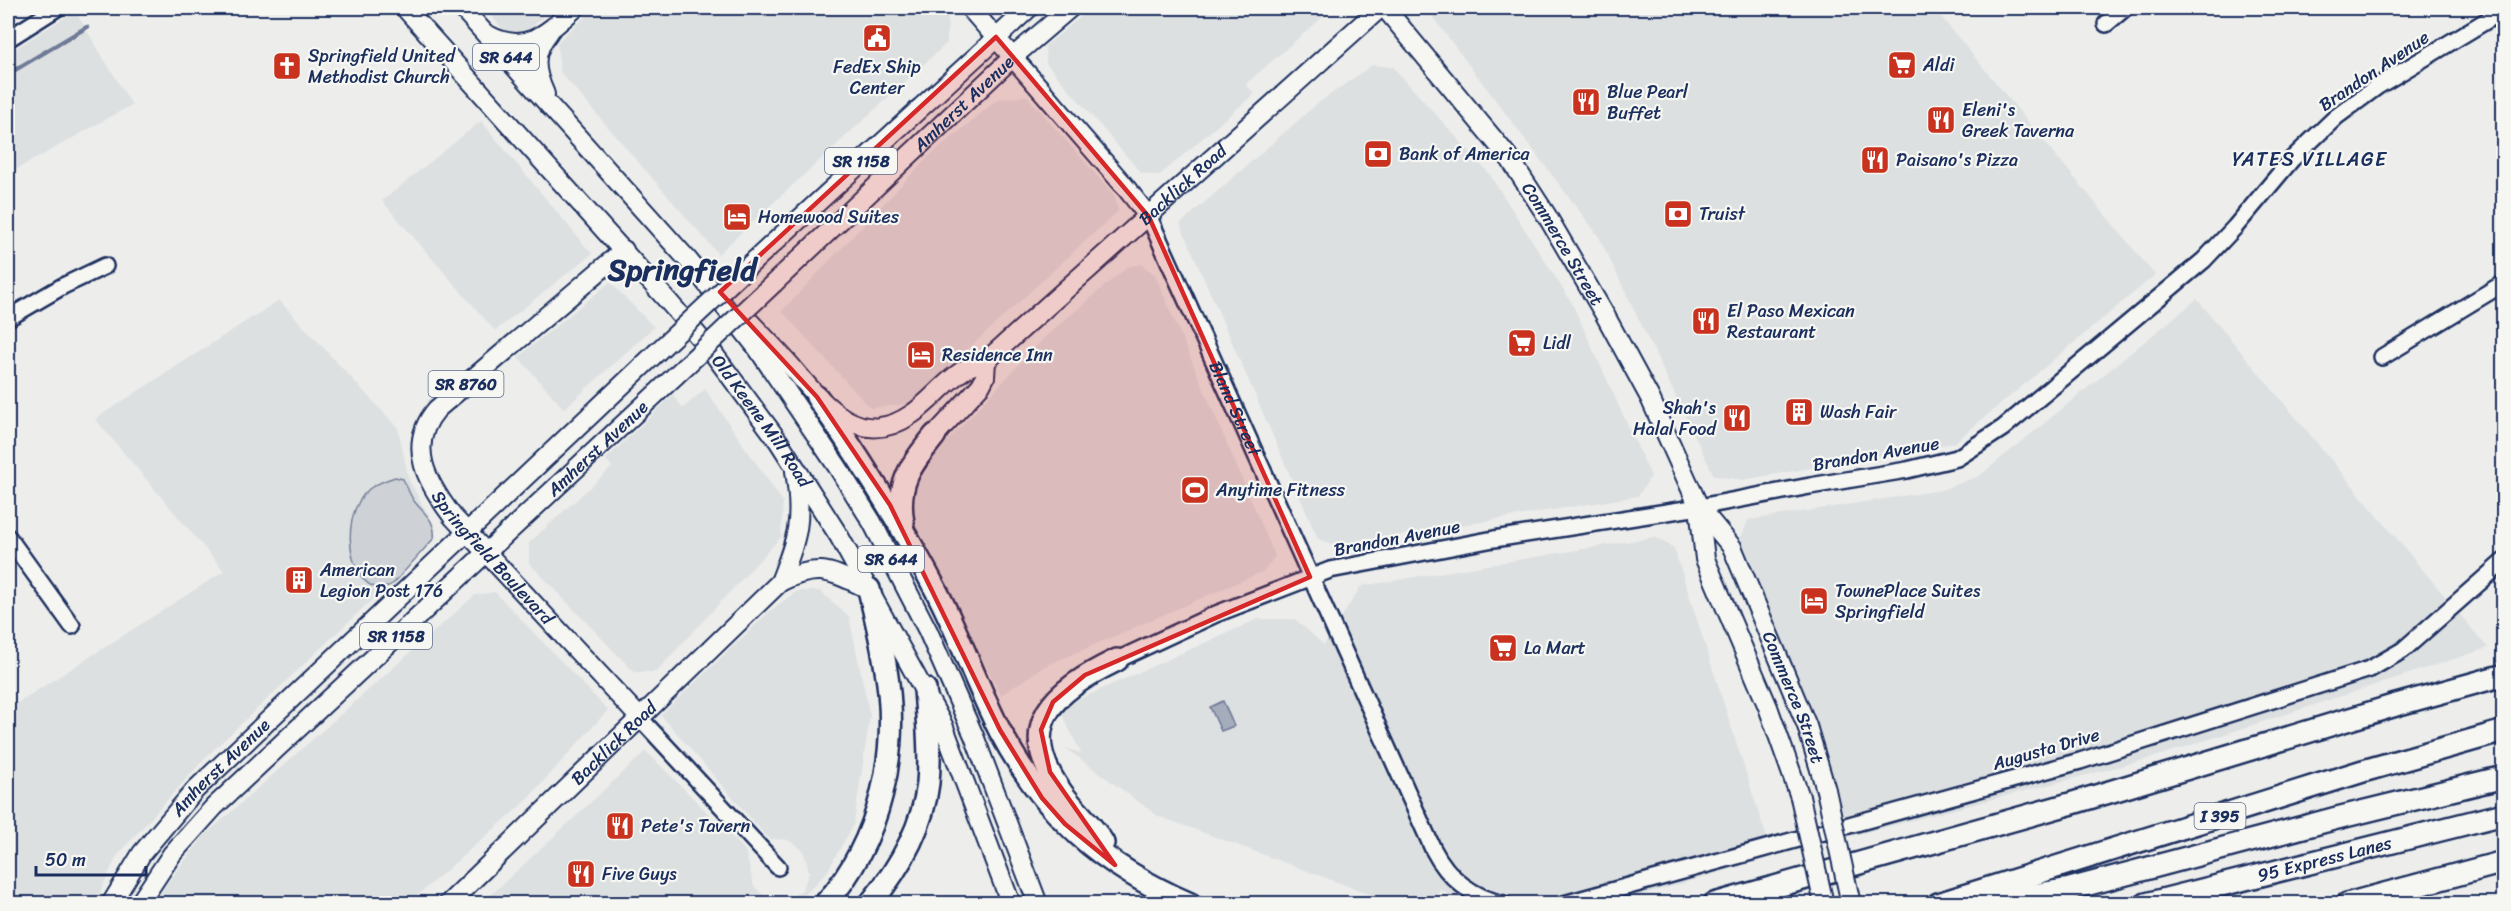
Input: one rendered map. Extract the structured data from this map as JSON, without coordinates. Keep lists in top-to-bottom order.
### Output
{
  "streets": {
    "highway": ["I 395", "95 Express Lanes"],
    "main road": [
      "SR 644",
      "Amherst Avenue",
      "SR 1158",
      "Backlick Road",
      "Commerce Street",
      "SR 8760",
      "Bland Street",
      "Old Keene Mill Road",
      "Springfield Boulevard"
    ],
    "street": ["Brandon Avenue", "Augusta Drive"]
  },
  "crossings": [
    ["Brandon Avenue", "Commerce Street"],
    ["Brandon Avenue", "Bland Street"],
    ["Amherst Avenue", "Bland Street"],
    ["Amherst Avenue", "Springfield Boulevard"],
    ["Backlick Road", "Bland Street"],
    ["Backlick Road", "Old Keene Mill Road"],
    ["Backlick Road", "Springfield Boulevard"],
    ["Old Keene Mill Road", "Springfield Boulevard"]
  ],
  "districts": ["YATES VILLAGE", "Springfield"],
  "places": {
    "public building": ["FedEx Ship Center"],
    "supermarket": ["Aldi", "Lidl", "La Mart"],
    "church": ["Springfield United Methodist Church"],
    "restaurant": [
      "Blue Pearl Buffet",
      "Eleni's Greek Taverna",
      "Paisano's Pizza",
      "El Paso Mexican Restaurant",
      "Shah's Halal Food",
      "Pete's Tavern",
      "Five Guys"
    ],
    "bank": ["Bank of America", "Truist"],
    "hotel": ["Homewood Suites", "Residence Inn", "TownePlace Suites Springfield"],
    "building": ["Wash Fair", "American Legion Post 176"],
    "sports": ["Anytime Fitness"]
  },
  "scale_bar": "50 m"
}
